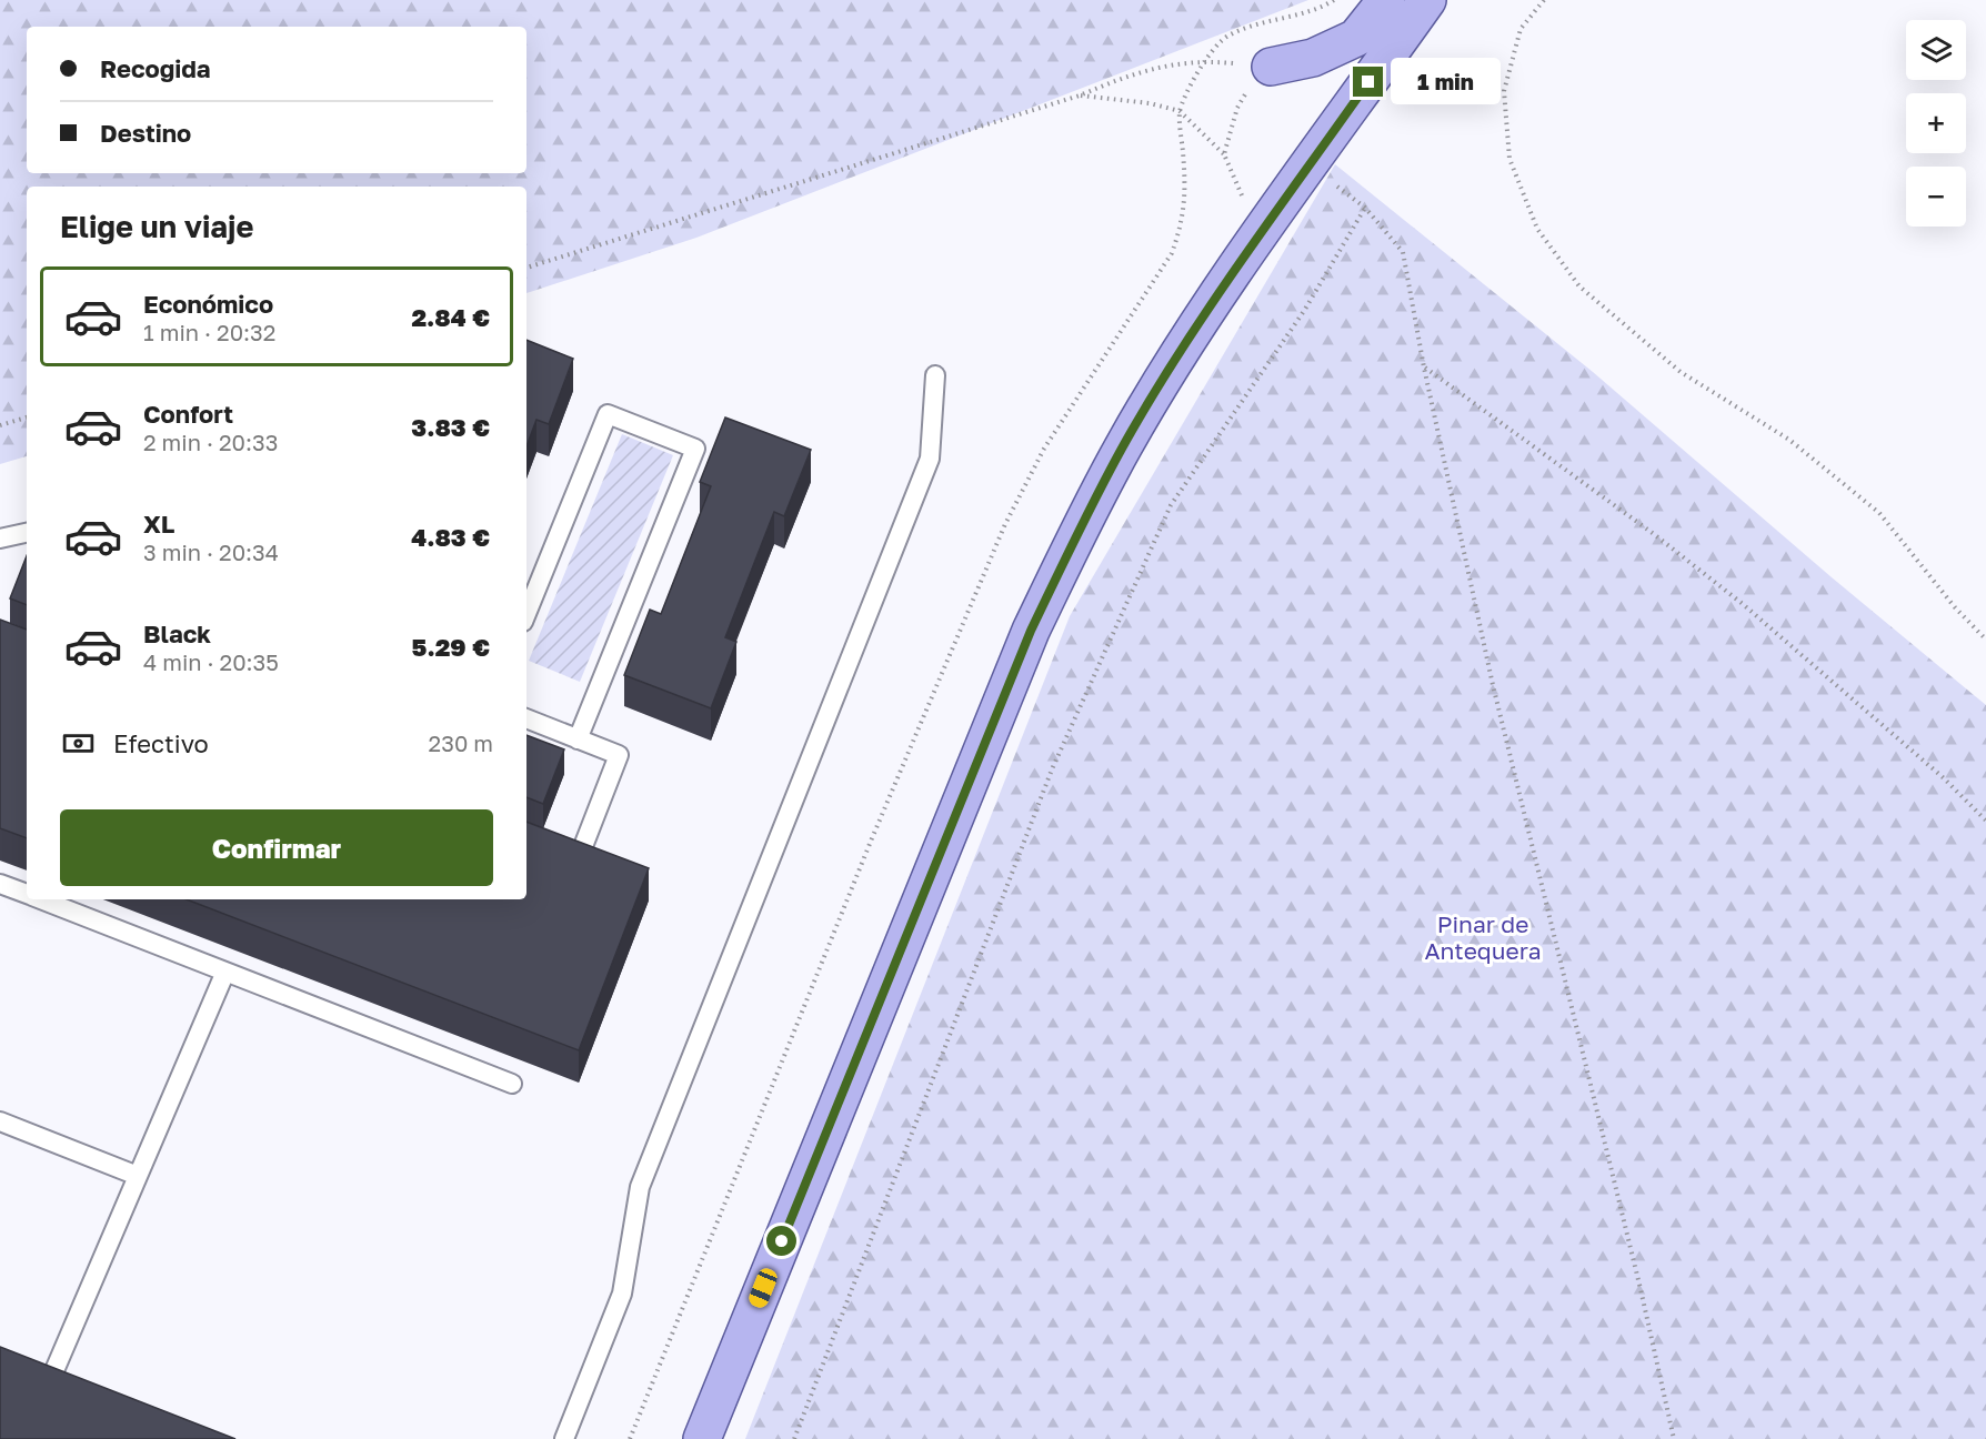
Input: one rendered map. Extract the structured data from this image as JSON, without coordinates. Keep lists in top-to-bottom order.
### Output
{
  "parks": ["Pinar de Antequera"],
  "page": {
    "map_buttons": ["+", "−"],
    "banner": ["Recogida", "Destino"],
    "bubble": "1 min",
    "heading": "Elige un viaje",
    "list": [
      {
        "name": "Económico",
        "note": "1 min · 20:32",
        "value": "2.84 €"
      },
      {
        "name": "Confort",
        "note": "2 min · 20:33",
        "value": "3.83 €"
      },
      {
        "name": "XL",
        "note": "3 min · 20:34",
        "value": "4.83 €"
      },
      {
        "name": "Black",
        "note": "4 min · 20:35",
        "value": "5.29 €"
      }
    ],
    "pay": ["Efectivo", "230 m"],
    "buttons": "Confirmar"
  }
}
